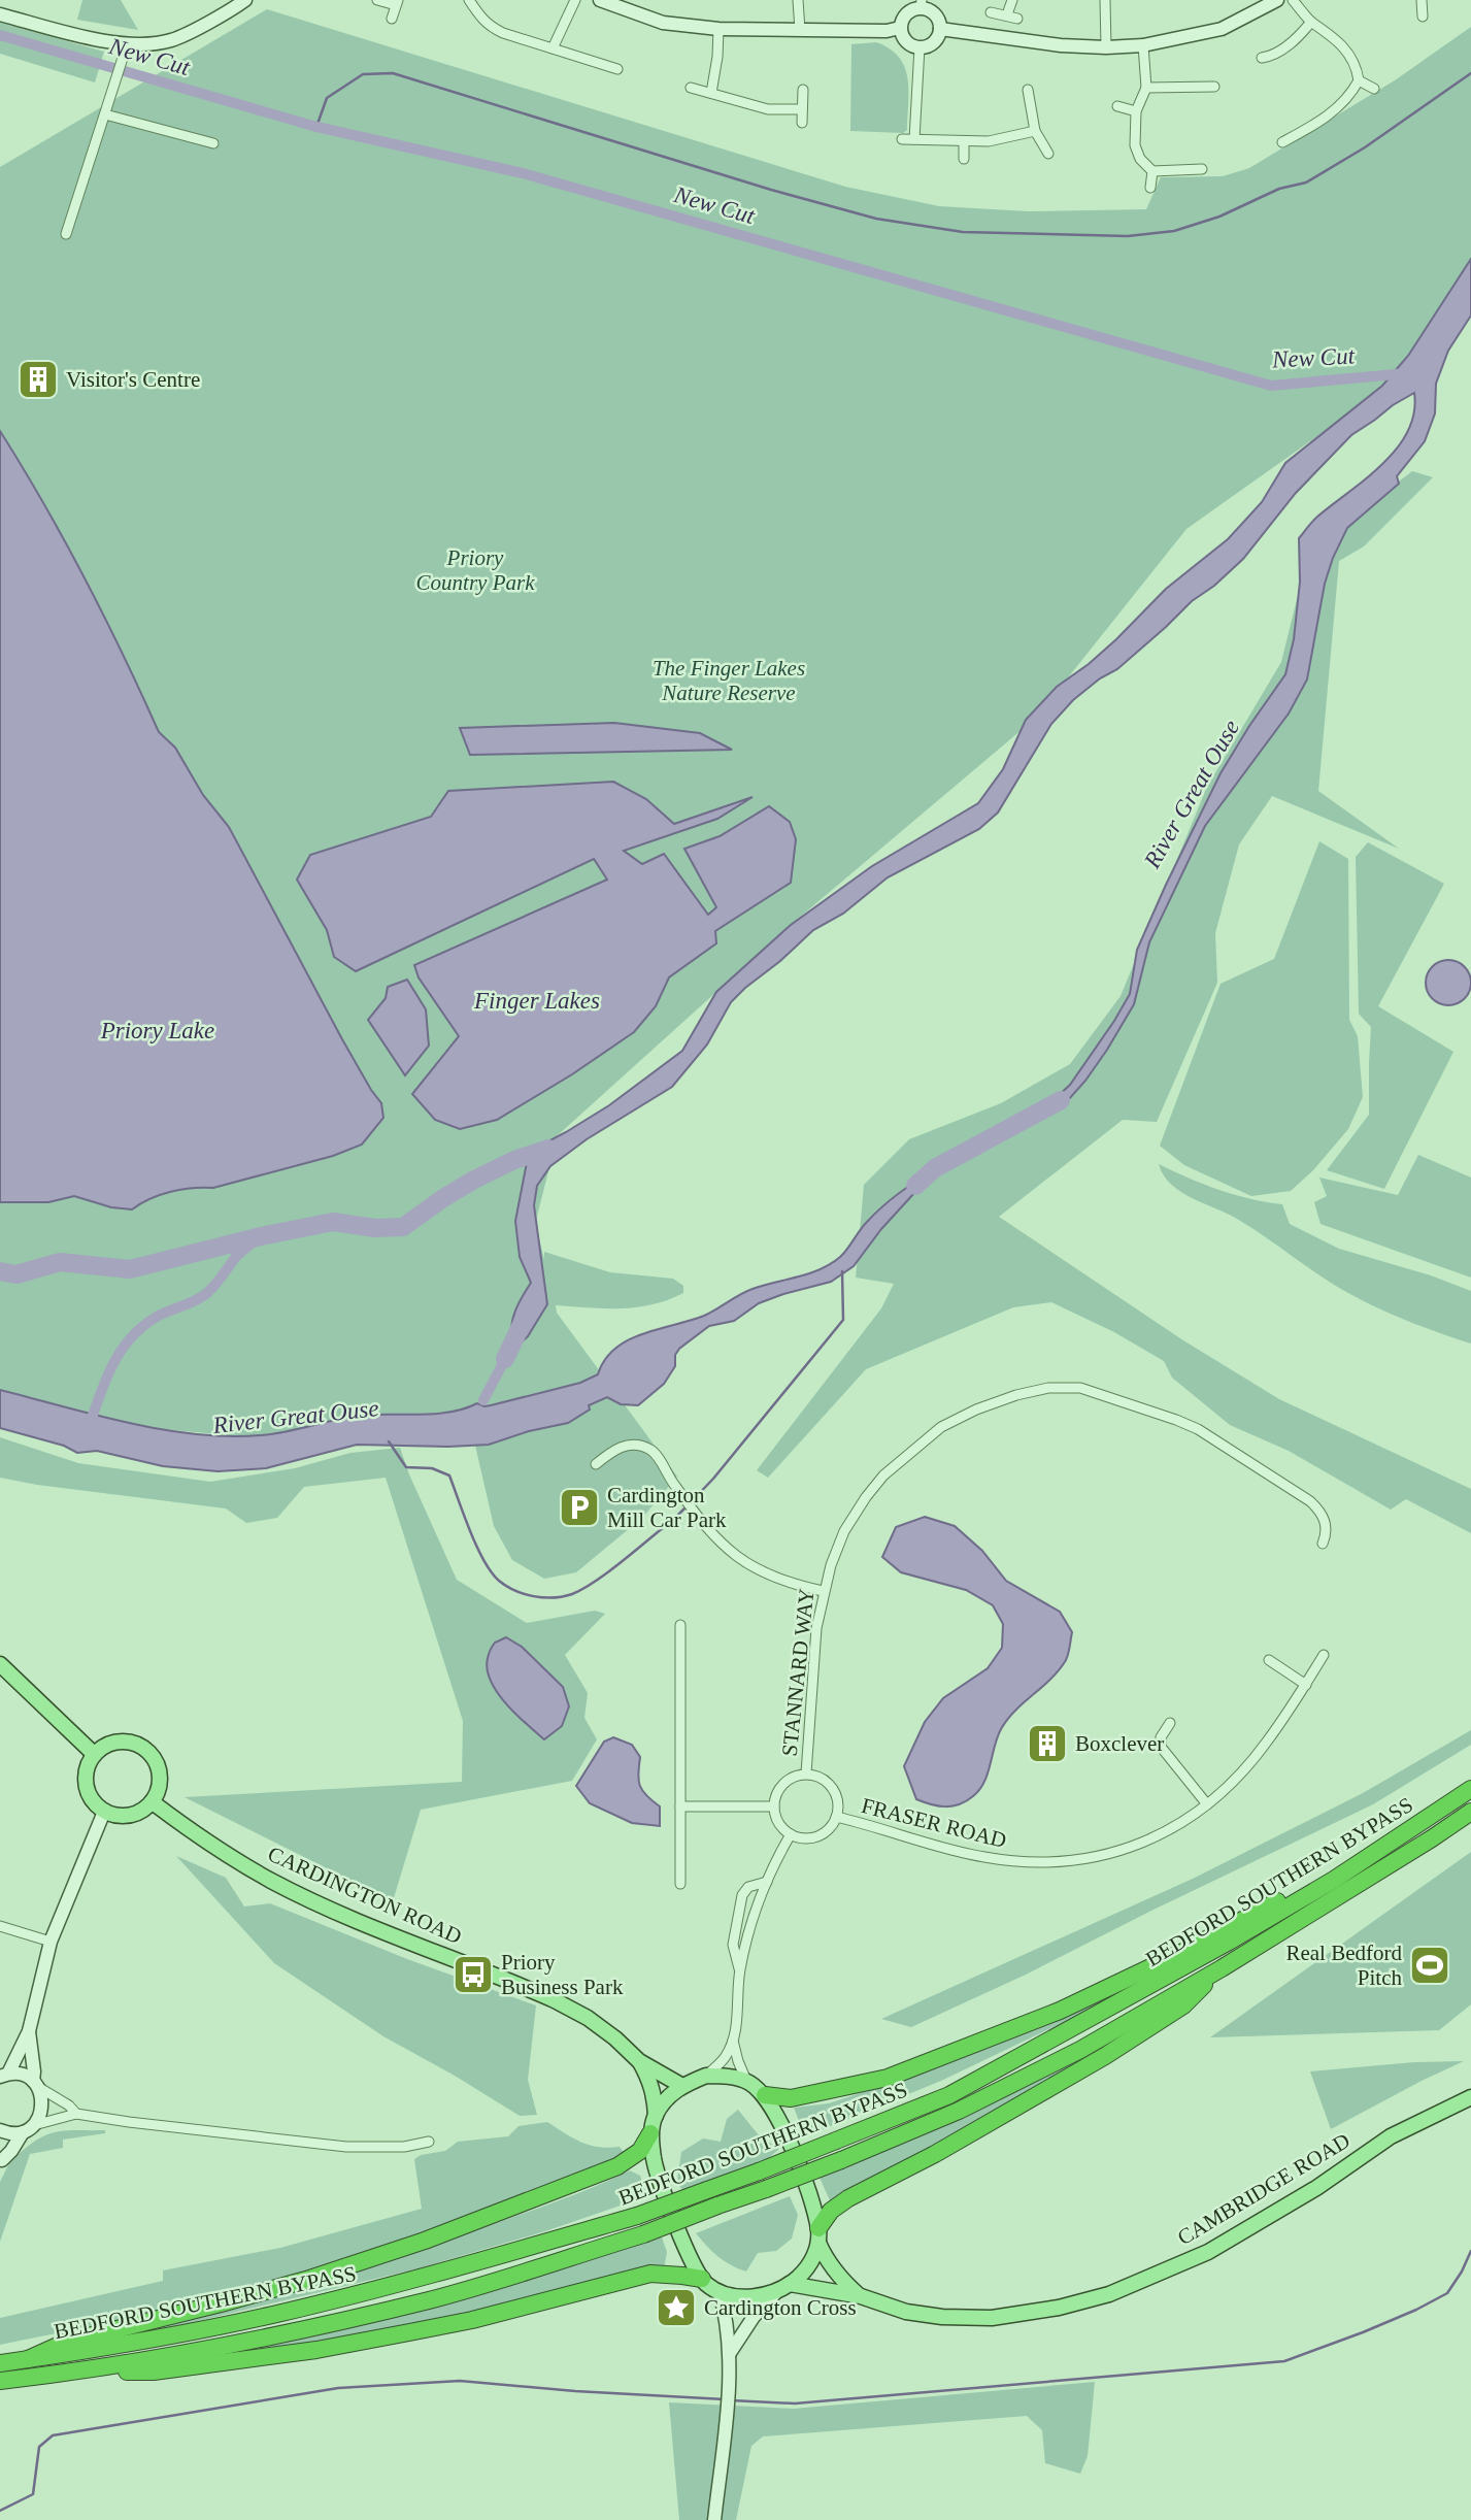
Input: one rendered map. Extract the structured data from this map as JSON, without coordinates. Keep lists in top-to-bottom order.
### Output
{
  "streets": {
    "highway": ["BEDFORD SOUTHERN BYPASS"],
    "main road": ["CARDINGTON ROAD", "CAMBRIDGE ROAD"],
    "street": ["STANNARD WAY", "FRASER ROAD"]
  },
  "crossings": [
    ["STANNARD WAY", "FRASER ROAD"],
    ["CARDINGTON ROAD", "CAMBRIDGE ROAD"]
  ],
  "water": [
    "New Cut",
    "River Great Ouse",
    "Finger Lakes",
    "Priory Lake"
  ],
  "parks": ["Priory Country Park", "The Finger Lakes Nature Reserve"],
  "places": {
    "building": ["Visitor's Centre", "Boxclever"],
    "parking": ["Cardington Mill Car Park"],
    "sports": ["Real Bedford Pitch"],
    "bus stop": ["Priory Business Park"],
    "place": ["Cardington Cross"]
  }
}
